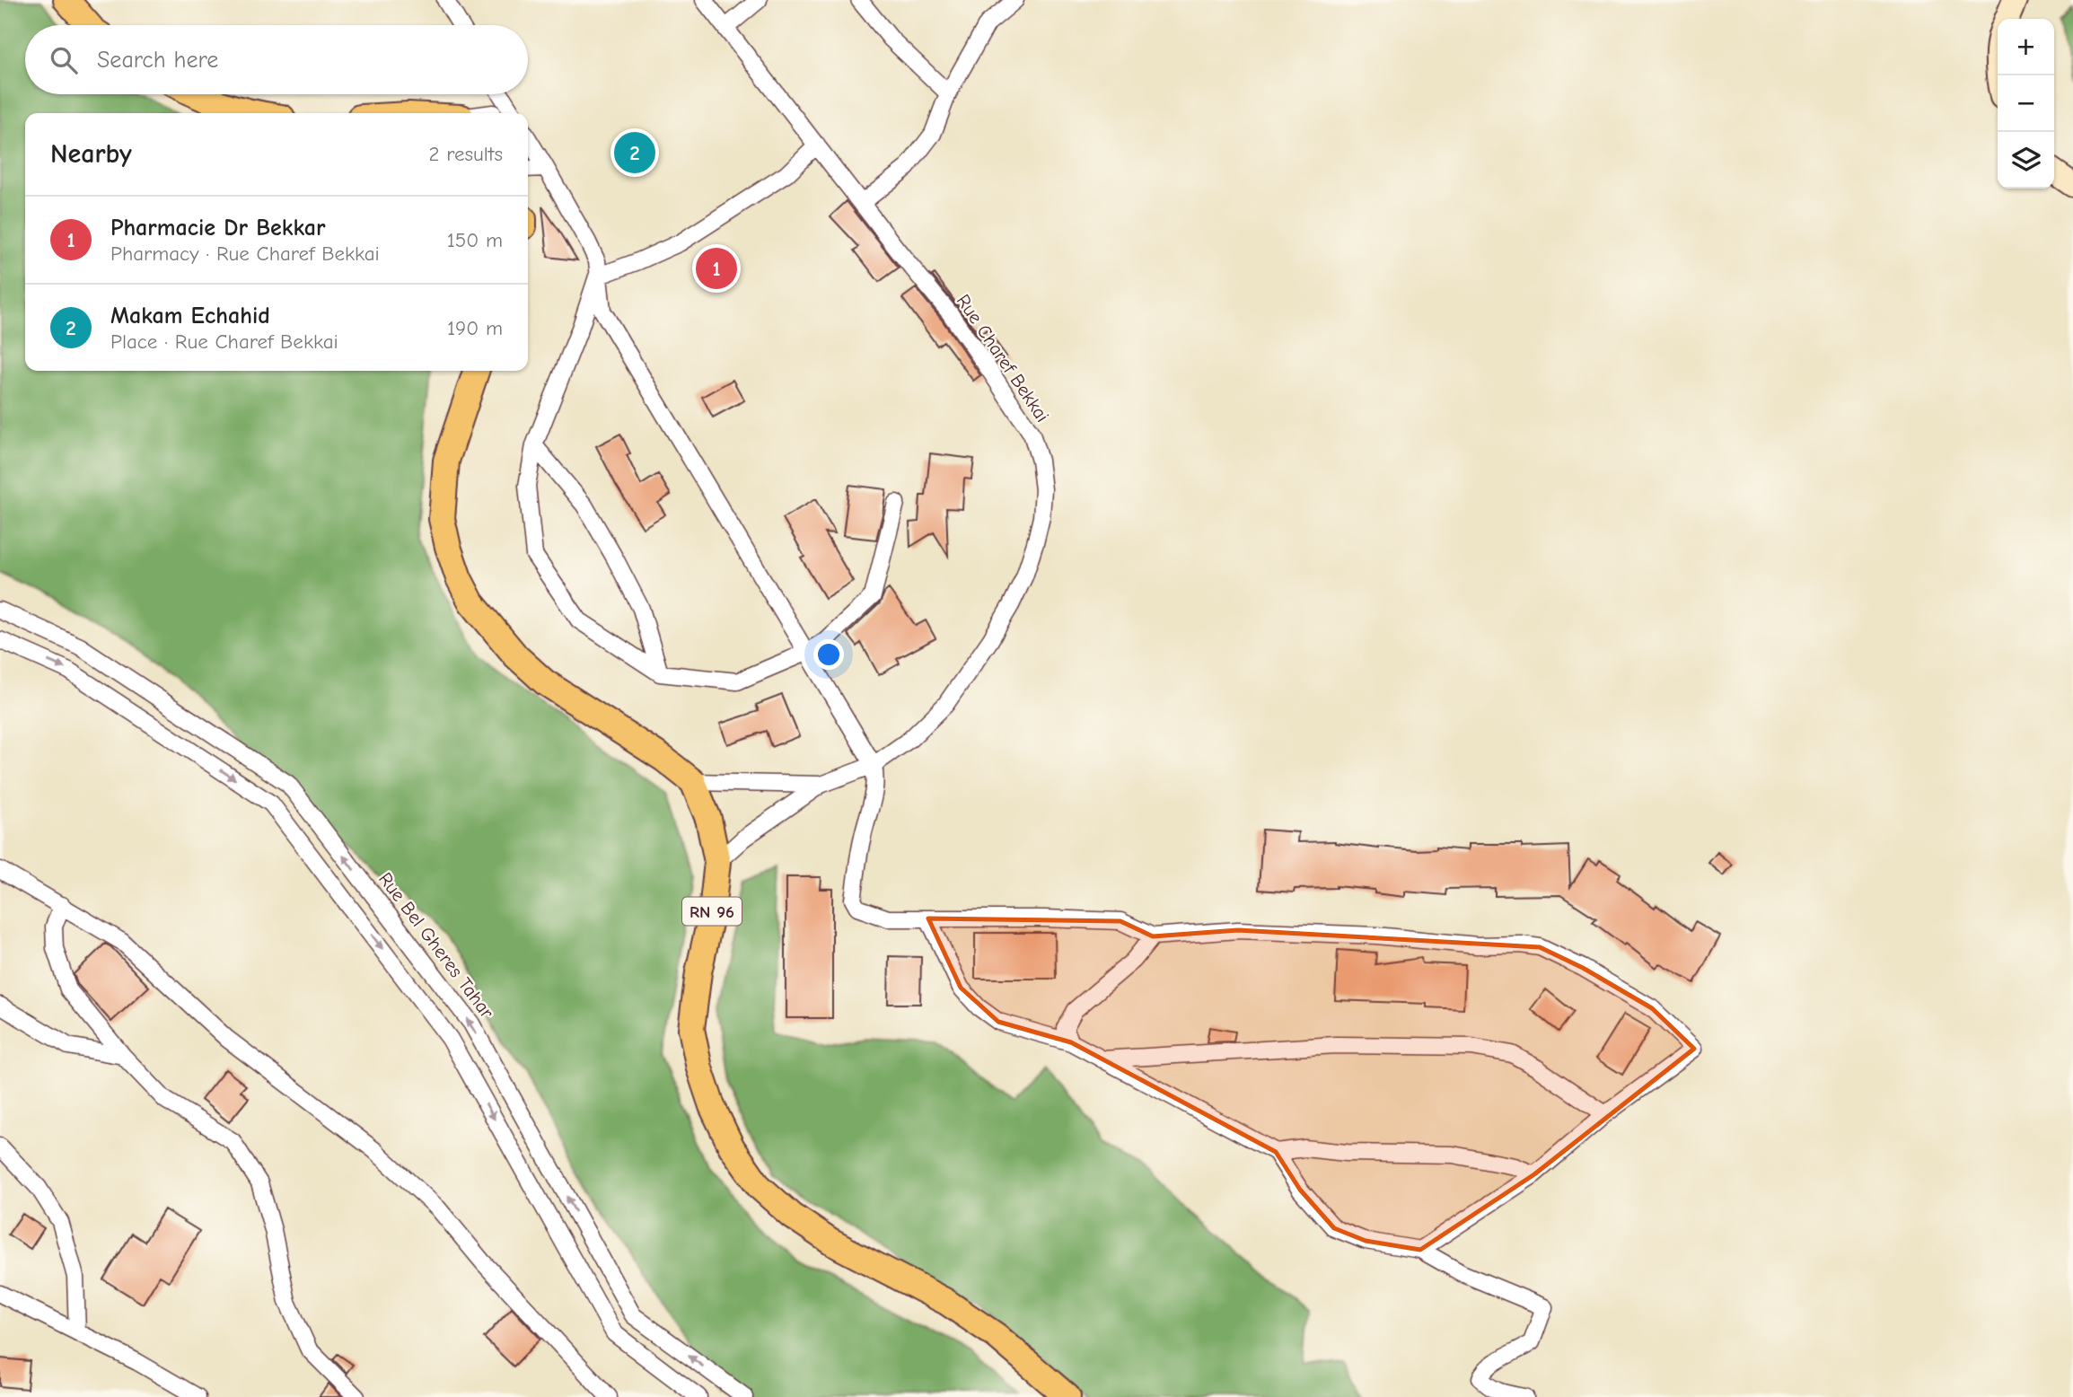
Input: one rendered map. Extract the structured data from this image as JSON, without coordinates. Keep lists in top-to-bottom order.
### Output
{
  "streets": {
    "main road": ["RN 96"],
    "street": ["Rue Charef Bekkai", "Rue Bel Gheres Tahar"]
  },
  "crossings": [
    ["Rue Charef Bekkai", "RN 96"]
  ],
  "page": {
    "map_buttons": ["+", "−"],
    "search": "Search here",
    "heading": ["Nearby", "2 results"],
    "pins": ["2", "1"],
    "list": [
      {
        "mark": "1",
        "name": "Pharmacie Dr Bekkar",
        "note": "Pharmacy · Rue Charef Bekkai",
        "value": "150 m"
      },
      {
        "mark": "2",
        "name": "Makam Echahid",
        "note": "Place · Rue Charef Bekkai",
        "value": "190 m"
      }
    ]
  }
}
